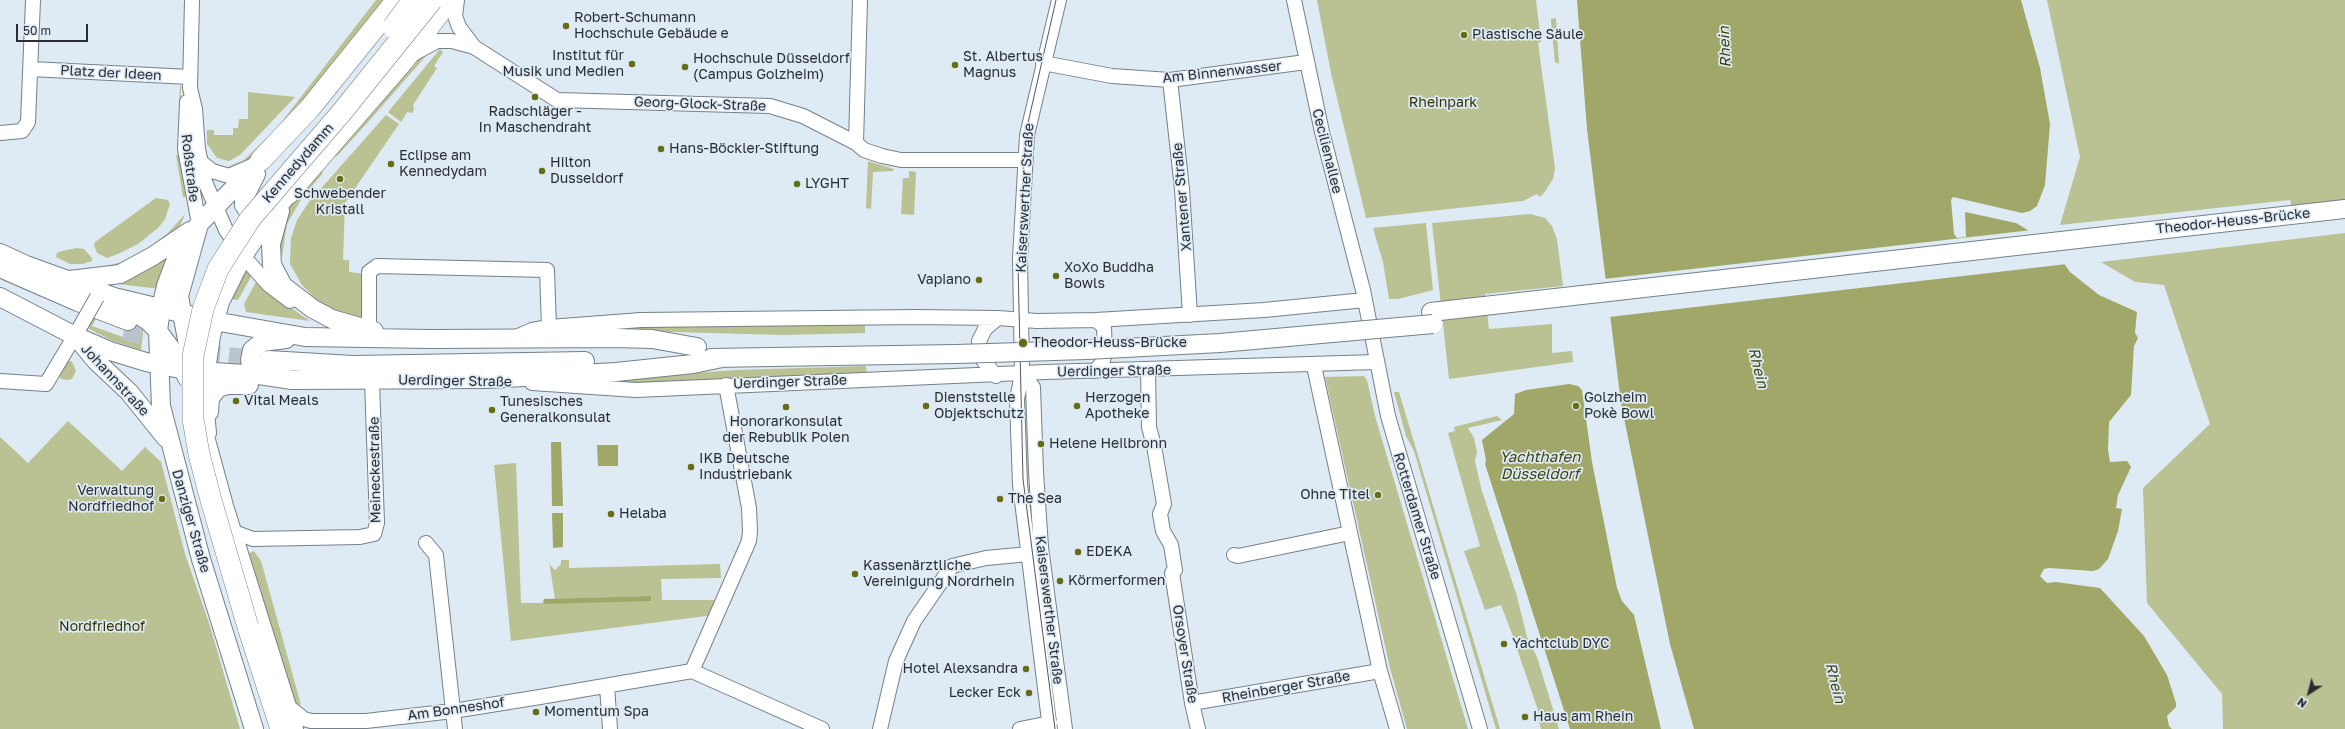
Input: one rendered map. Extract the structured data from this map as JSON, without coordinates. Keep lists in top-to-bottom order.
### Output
{
  "streets": {
    "highway": ["Kennedydamm", "Danziger Straße"],
    "main road": ["Theodor-Heuss-Brücke", "Uerdinger Straße", "Johannstraße"],
    "street": [
      "Am Binnenwasser",
      "Platz der Ideen",
      "Georg-Glock-Straße",
      "Cecilienallee",
      "Roßstraße",
      "Xantener Straße",
      "Kaiserswerther Straße",
      "Meineckestraße",
      "Rotterdamer Straße",
      "Orsoyer Straße",
      "Rheinberger Straße",
      "Am Bonneshof"
    ]
  },
  "crossings": [
    ["Am Binnenwasser", "Cecilienallee"],
    ["Am Binnenwasser", "Xantener Straße"],
    ["Am Binnenwasser", "Kaiserswerther Straße"],
    ["Platz der Ideen", "Roßstraße"],
    ["Georg-Glock-Straße", "Kennedydamm"],
    ["Georg-Glock-Straße", "Kaiserswerther Straße"],
    ["Cecilienallee", "Rotterdamer Straße"],
    ["Kennedydamm", "Roßstraße"],
    ["Kennedydamm", "Uerdinger Straße"],
    ["Kennedydamm", "Johannstraße"],
    ["Kennedydamm", "Danziger Straße"],
    ["Roßstraße", "Johannstraße"],
    ["Kaiserswerther Straße", "Uerdinger Straße"],
    ["Uerdinger Straße", "Johannstraße"],
    ["Uerdinger Straße", "Meineckestraße"],
    ["Uerdinger Straße", "Rotterdamer Straße"],
    ["Uerdinger Straße", "Orsoyer Straße"],
    ["Johannstraße", "Danziger Straße"],
    ["Orsoyer Straße", "Rheinberger Straße"]
  ],
  "water": ["Rhein", "Yachthafen Düsseldorf"],
  "parks": ["Rheinpark", "Nordfriedhof"],
  "places": [
    "Robert-Schumann Hochschule Gebäude e",
    "Plastische Säule",
    "Institut für Musik und Medien",
    "St. Albertus Magnus",
    "Hochschule Düsseldorf (Campus Golzheim)",
    "Radschläger - In Maschendraht",
    "Hans-Böckler-Stiftung",
    "Eclipse am Kennedydam",
    "Hilton Dusseldorf",
    "Schwebender Kristall",
    "LYGHT",
    "XoXo Buddha Bowls",
    "Vapiano",
    "Theodor-Heuss-Brücke",
    "Vital Meals",
    "Dienststelle Objektschutz",
    "Herzogen Apotheke",
    "Golzheim Pokè Bowl",
    "Honorarkonsulat der Rebublik Polen",
    "Tunesisches Generalkonsulat",
    "Helene Heilbronn",
    "IKB Deutsche Industriebank",
    "Ohne Titel",
    "Verwaltung Nordfriedhof",
    "The Sea",
    "Helaba",
    "EDEKA",
    "Kassenärztliche Vereinigung Nordrhein",
    "Körmerformen",
    "Yachtclub DYC",
    "Hotel Alexsandra",
    "Lecker Eck",
    "Momentum Spa",
    "Haus am Rhein"
  ],
  "scale_bar": "50 m",
  "north": "bottom left"
}
